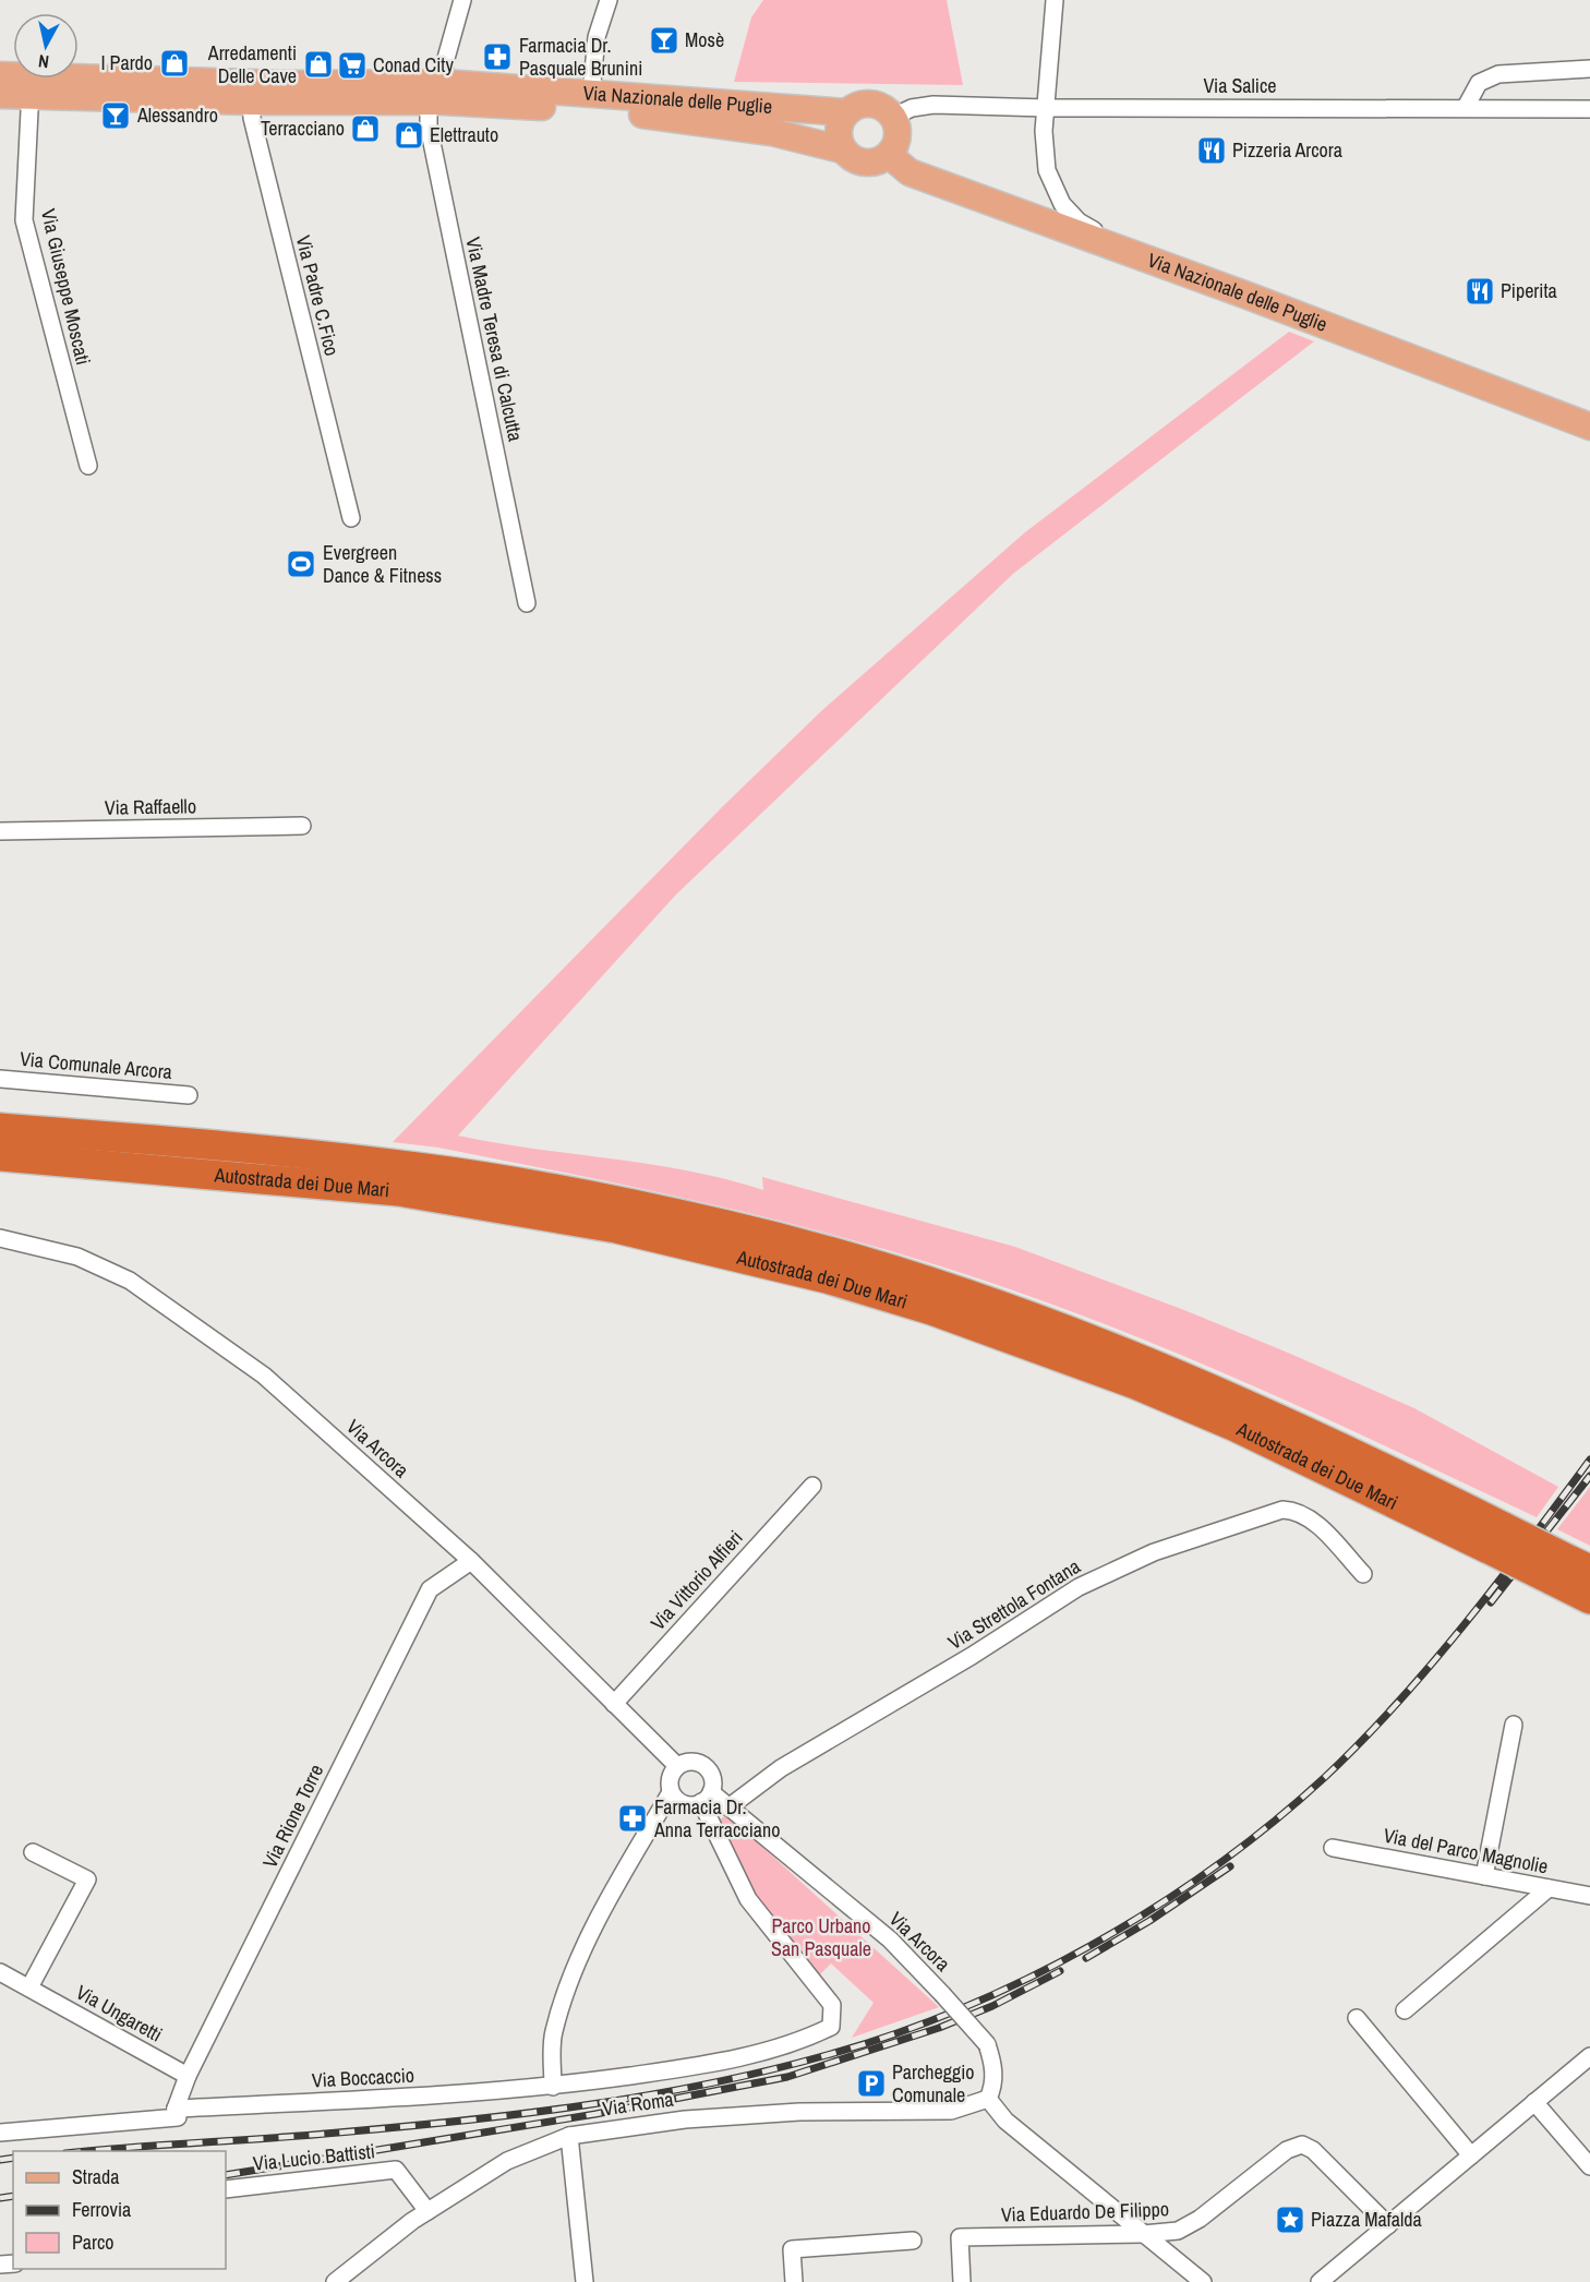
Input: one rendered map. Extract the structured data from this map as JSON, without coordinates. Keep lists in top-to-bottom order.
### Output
{
  "streets": {
    "highway": ["Autostrada dei Due Mari"],
    "main road": ["Via Nazionale delle Puglie"],
    "street": [
      "Via Salice",
      "Via Giuseppe Moscati",
      "Via Padre C.Fico",
      "Via Madre Teresa di Calcutta",
      "Via Raffaello",
      "Via Comunale Arcora",
      "Via Arcora",
      "Via Vittorio Alfieri",
      "Via Strettola Fontana",
      "Via Rione Torre",
      "Via del Parco Magnolie",
      "Via Ungaretti",
      "Via Boccaccio",
      "Via Roma",
      "Via Lucio Battisti",
      "Via Eduardo De Filippo"
    ]
  },
  "crossings": [
    ["Via Salice", "Via Nazionale delle Puglie"],
    ["Via Nazionale delle Puglie", "Via Giuseppe Moscati"],
    ["Via Nazionale delle Puglie", "Via Padre C.Fico"],
    ["Via Nazionale delle Puglie", "Via Madre Teresa di Calcutta"],
    ["Via Arcora", "Via Vittorio Alfieri"],
    ["Via Arcora", "Via Strettola Fontana"],
    ["Via Arcora", "Via Rione Torre"],
    ["Via Arcora", "Via Boccaccio"],
    ["Via Arcora", "Via Roma"],
    ["Via Rione Torre", "Via Ungaretti"],
    ["Via Rione Torre", "Via Boccaccio"],
    ["Via Roma", "Via Lucio Battisti"]
  ],
  "parks": ["Parco Urbano San Pasquale"],
  "places": {
    "bar": ["Mosè", "Alessandro"],
    "pharmacy": ["Farmacia Dr. Pasquale Brunini", "Farmacia Dr. Anna Terracciano"],
    "shop": [
      "I Pardo",
      "Arredamenti Delle Cave",
      "Terracciano",
      "Elettrauto"
    ],
    "supermarket": ["Conad City"],
    "restaurant": ["Pizzeria Arcora", "Piperita"],
    "sports": ["Evergreen Dance & Fitness"],
    "parking": ["Parcheggio Comunale"],
    "place": ["Piazza Mafalda"]
  },
  "legend": ["Strada", "Ferrovia", "Parco"],
  "north": "bottom"
}
